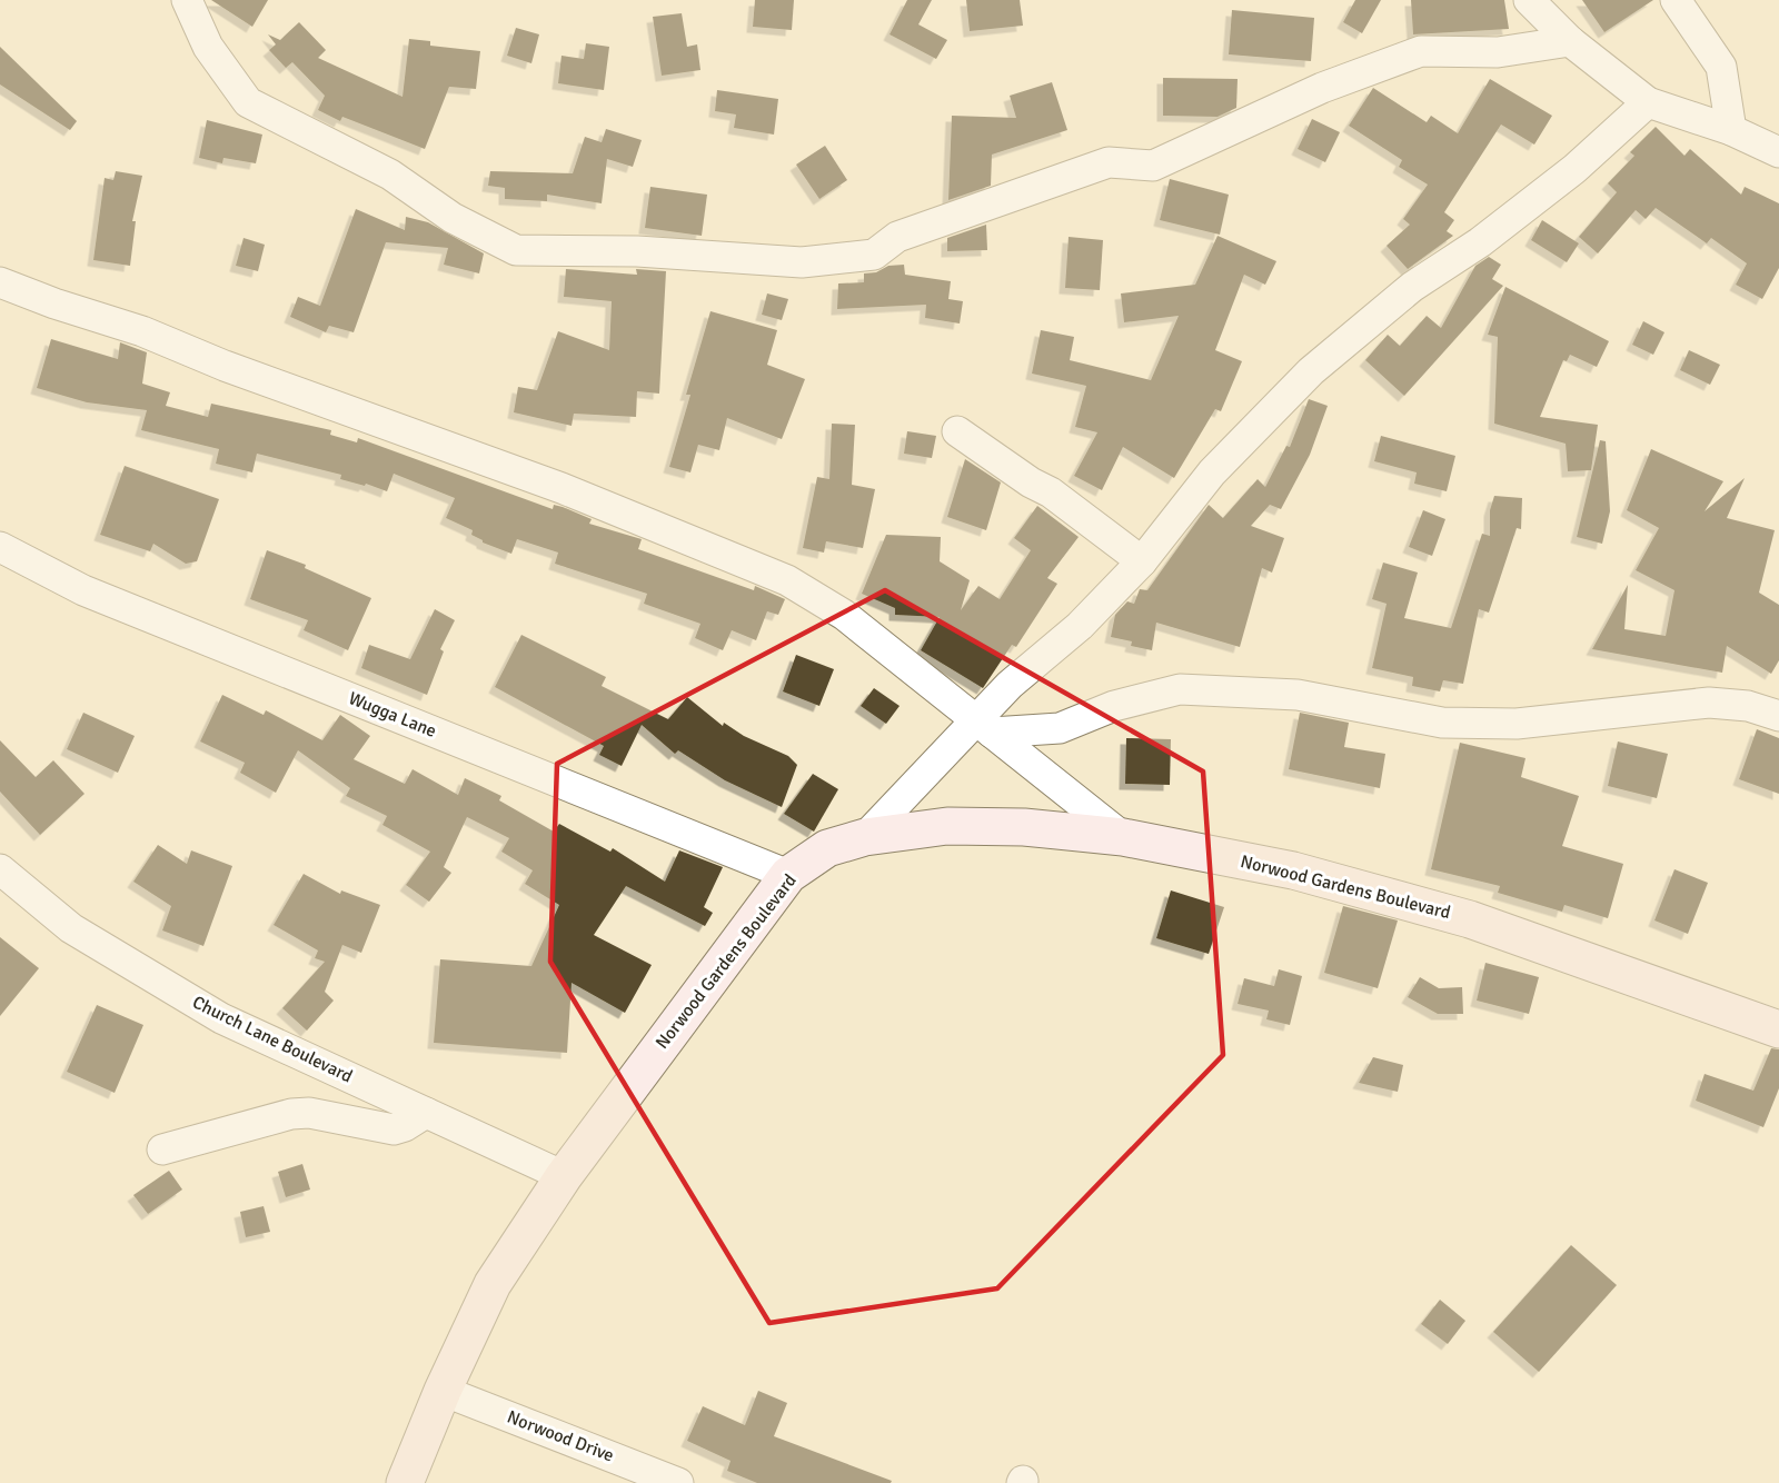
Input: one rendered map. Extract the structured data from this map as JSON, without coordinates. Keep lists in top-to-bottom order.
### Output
{
  "streets": {
    "street": [
      "Wugga Lane",
      "Norwood Gardens Boulevard",
      "Church Lane Boulevard",
      "Norwood Drive"
    ]
  },
  "crossings": [
    ["Wugga Lane", "Norwood Gardens Boulevard"],
    ["Norwood Gardens Boulevard", "Church Lane Boulevard"],
    ["Norwood Gardens Boulevard", "Norwood Drive"]
  ]
}
